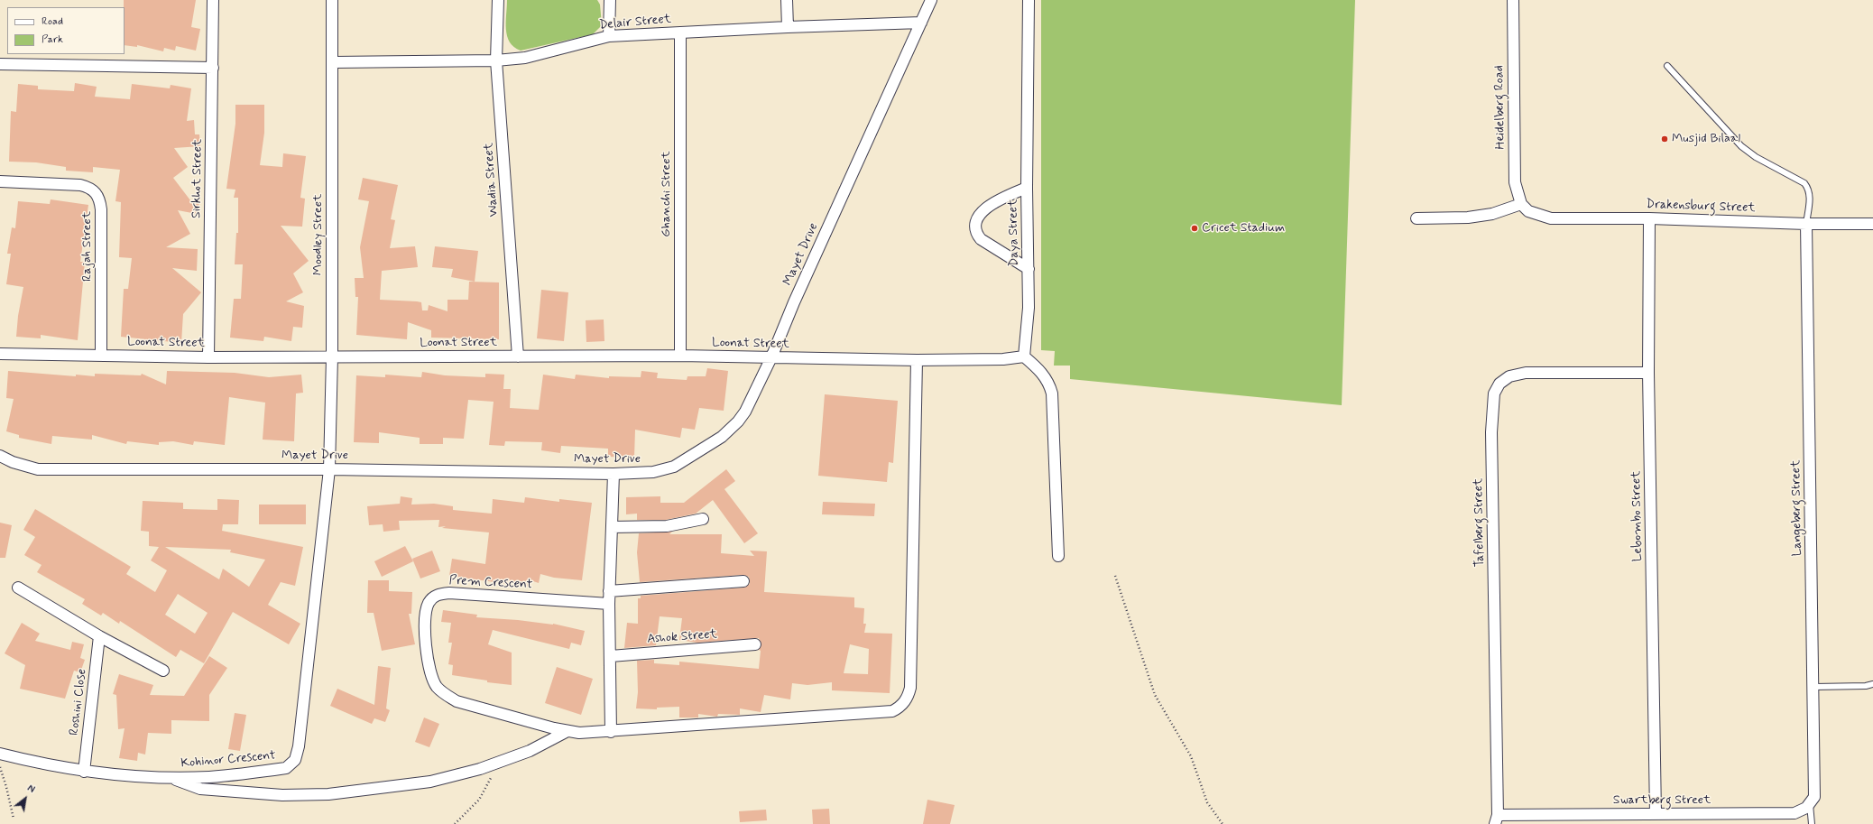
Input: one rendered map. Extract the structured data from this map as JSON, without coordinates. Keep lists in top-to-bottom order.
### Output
{
  "streets": {
    "street": [
      "Delair Street",
      "Heidelberg Road",
      "Sirkhot Street",
      "Wadia Street",
      "Ghanchi Street",
      "Drakensburg Street",
      "Daya Street",
      "Moodley Street",
      "Rajah Street",
      "Mayet Drive",
      "Loonat Street",
      "Langeberg Street",
      "Lebombo Street",
      "Tafelberg Street",
      "Prem Crescent",
      "Ashok Street",
      "Roshini Close",
      "Kohinor Crescent",
      "Swartberg Street"
    ]
  },
  "crossings": [
    ["Delair Street", "Wadia Street"],
    ["Delair Street", "Ghanchi Street"],
    ["Delair Street", "Moodley Street"],
    ["Delair Street", "Mayet Drive"],
    ["Heidelberg Road", "Drakensburg Street"],
    ["Sirkhot Street", "Loonat Street"],
    ["Wadia Street", "Loonat Street"],
    ["Ghanchi Street", "Loonat Street"],
    ["Drakensburg Street", "Langeberg Street"],
    ["Drakensburg Street", "Lebombo Street"],
    ["Moodley Street", "Mayet Drive"],
    ["Moodley Street", "Loonat Street"],
    ["Moodley Street", "Kohinor Crescent"],
    ["Rajah Street", "Loonat Street"],
    ["Mayet Drive", "Loonat Street"],
    ["Mayet Drive", "Kohinor Crescent"],
    ["Loonat Street", "Prem Crescent"],
    ["Langeberg Street", "Swartberg Street"],
    ["Lebombo Street", "Tafelberg Street"],
    ["Lebombo Street", "Swartberg Street"],
    ["Tafelberg Street", "Swartberg Street"],
    ["Roshini Close", "Kohinor Crescent"]
  ],
  "places": ["Musjid Bilaal", "Cricet Stadium"],
  "legend": ["Road", "Park"],
  "north": "top right"
}
